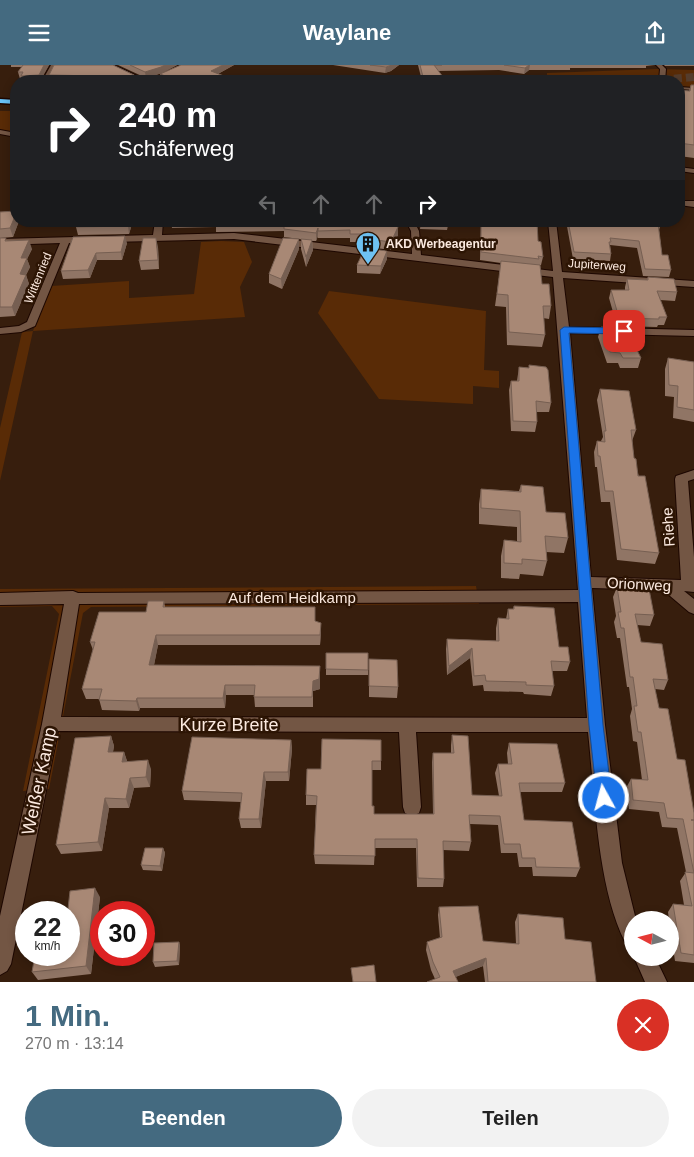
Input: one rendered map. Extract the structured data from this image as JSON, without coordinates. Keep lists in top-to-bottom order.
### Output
{
  "streets": {
    "street": [
      "Jupiterweg",
      "Wittenried",
      "Riehe",
      "Orionweg",
      "Auf dem Heidkamp",
      "Kurze Breite",
      "Weißer Kamp"
    ]
  },
  "crossings": [
    ["Jupiterweg", "Wittenried"],
    ["Riehe", "Orionweg"],
    ["Orionweg", "Auf dem Heidkamp"],
    ["Auf dem Heidkamp", "Weißer Kamp"],
    ["Kurze Breite", "Weißer Kamp"]
  ],
  "places": {
    "building": ["AKD Werbeagentur"]
  },
  "north": "left",
  "page": {
    "header": "Waylane",
    "turn": ["240 m", "Schäferweg"],
    "speed": "22 km/h",
    "limit": "30",
    "heading": ["1 Min.", "270 m · 13:14"],
    "buttons": ["Beenden", "Teilen"]
  }
}
